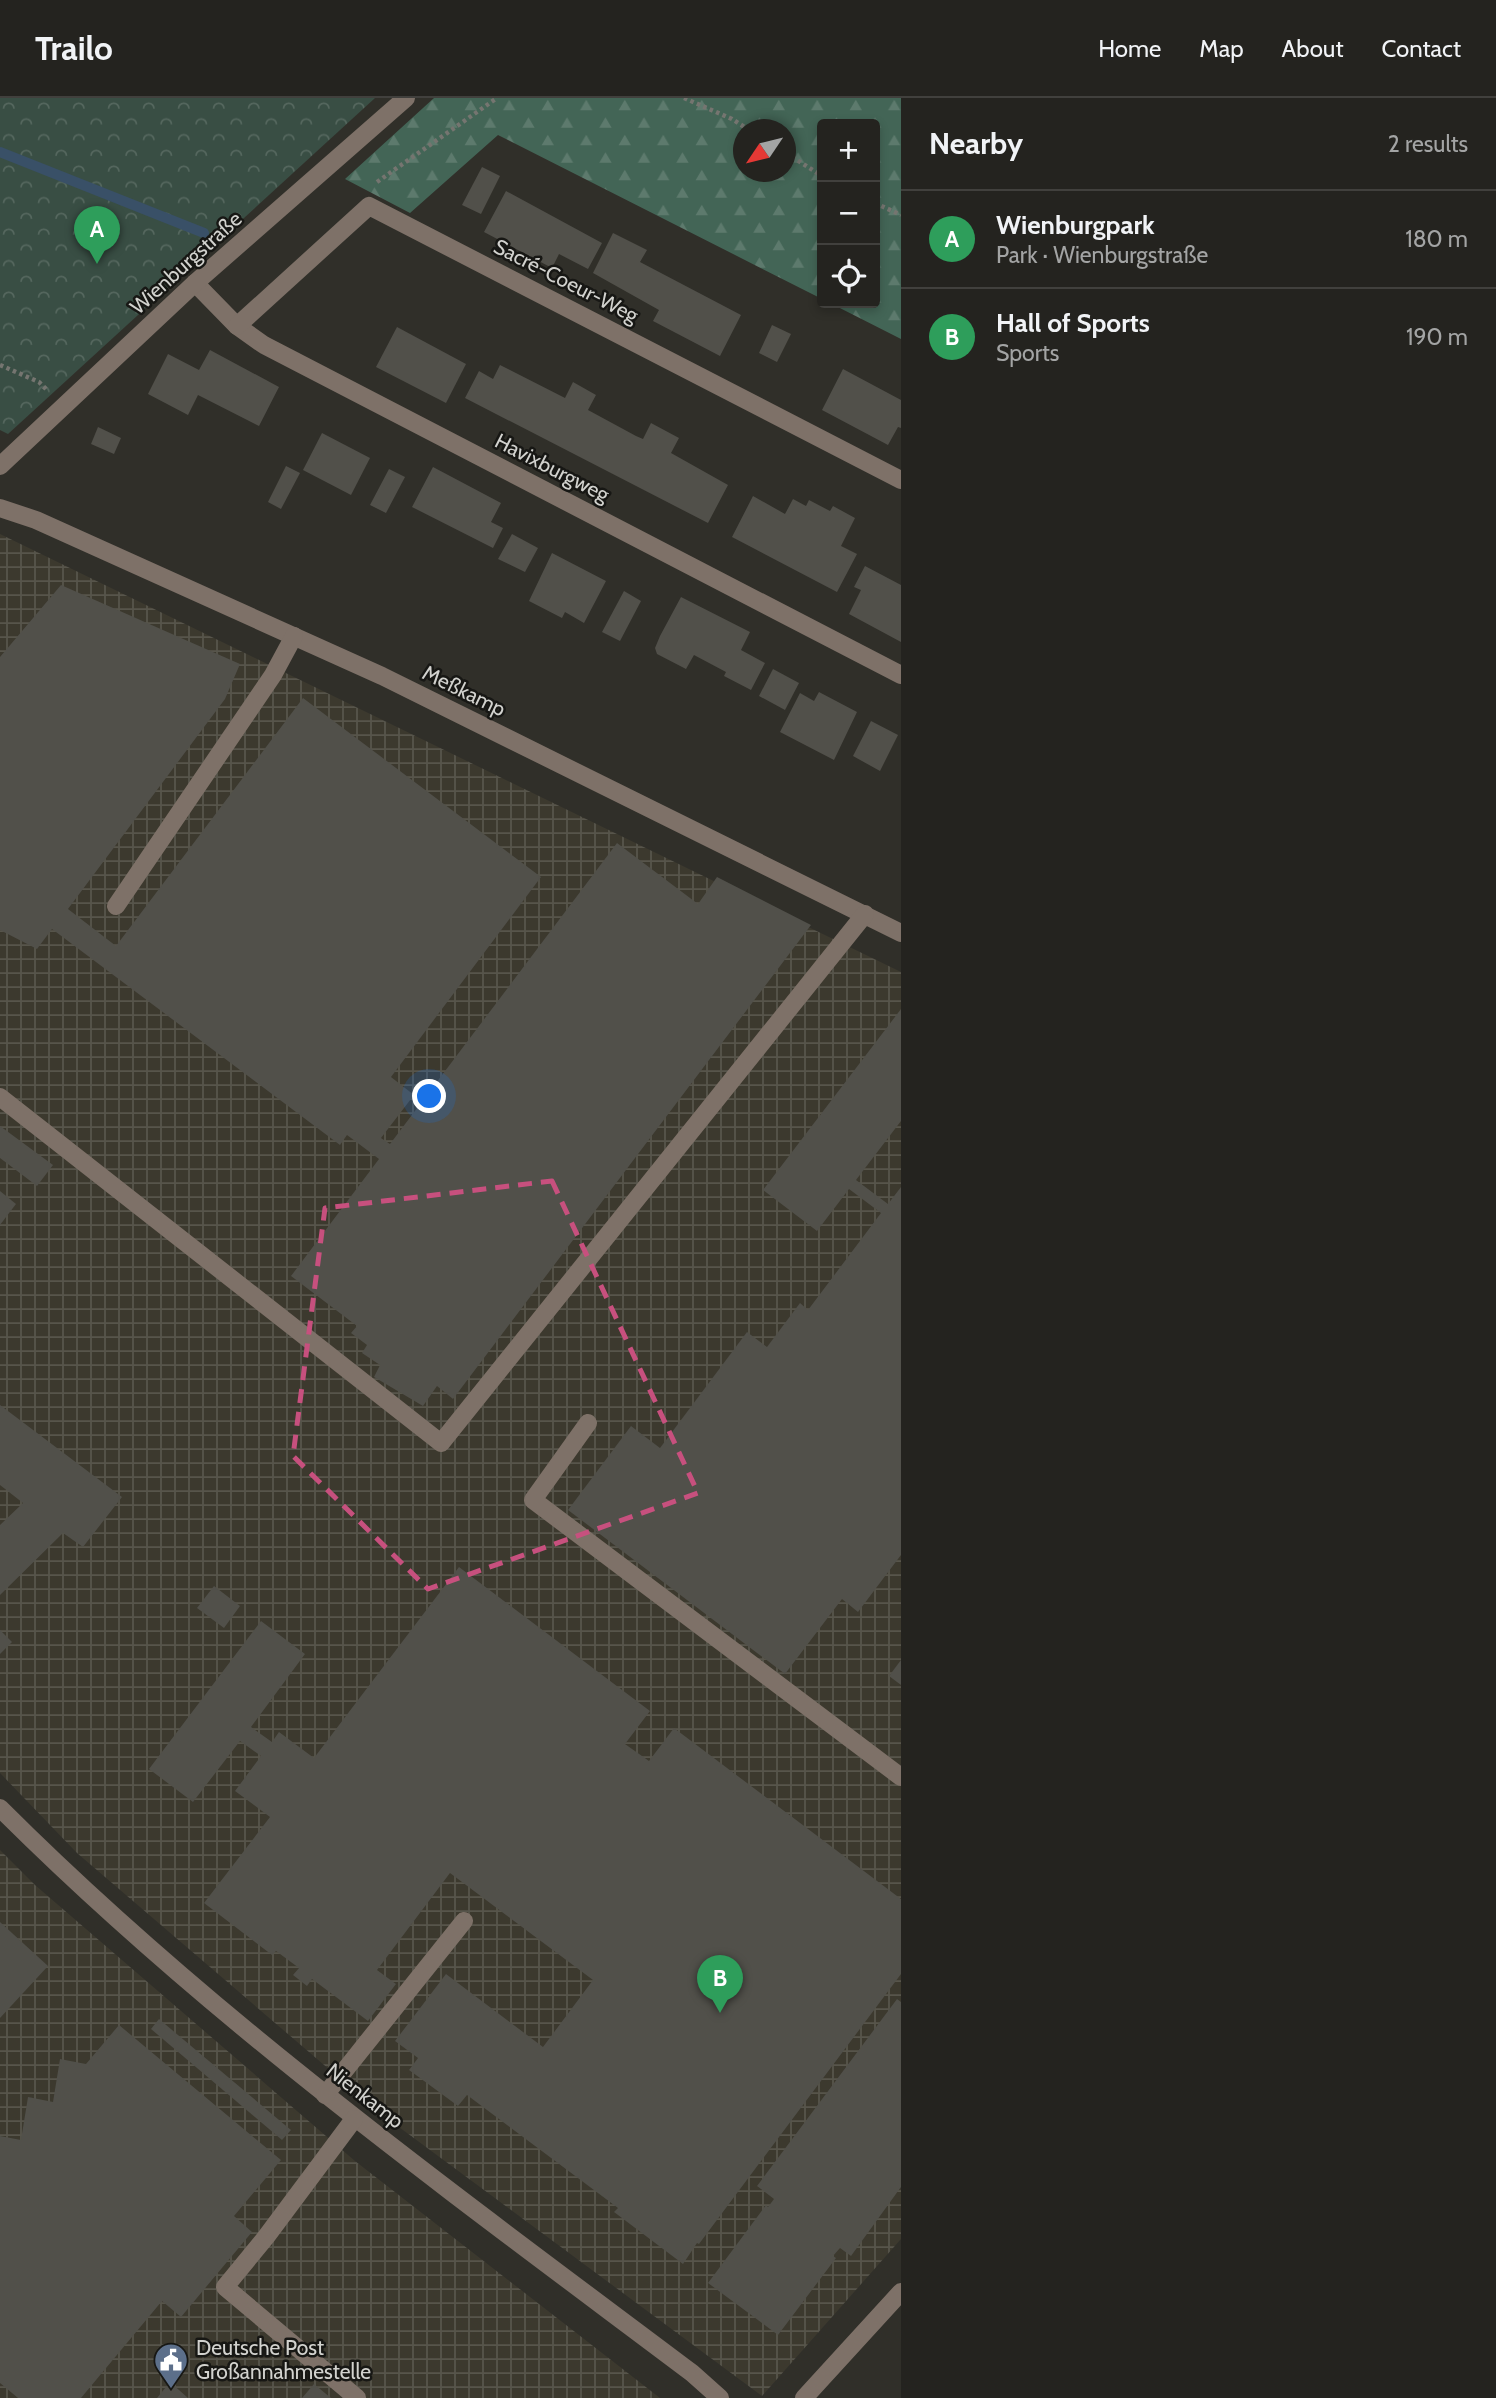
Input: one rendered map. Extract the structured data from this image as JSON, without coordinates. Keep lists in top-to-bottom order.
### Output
{
  "streets": {
    "street": [
      "Wienburgstraße",
      "Sacré-Coeur-Weg",
      "Havixburgweg",
      "Meßkamp",
      "Nienkamp"
    ]
  },
  "crossings": [
    ["Wienburgstraße", "Havixburgweg"]
  ],
  "places": {
    "public building": ["Deutsche Post Großannahmestelle"]
  },
  "north": "bottom left",
  "page": {
    "header": "Trailo",
    "nav": [
      "Home",
      "Map",
      "About",
      "Contact"
    ],
    "heading": ["Nearby", "2 results"],
    "map_buttons": ["+", "−"],
    "list": [
      {
        "mark": "A",
        "name": "Wienburgpark",
        "note": "Park · Wienburgstraße",
        "value": "180 m"
      },
      {
        "mark": "B",
        "name": "Hall of Sports",
        "note": "Sports",
        "value": "190 m"
      }
    ],
    "pins": ["A", "B"]
  }
}
